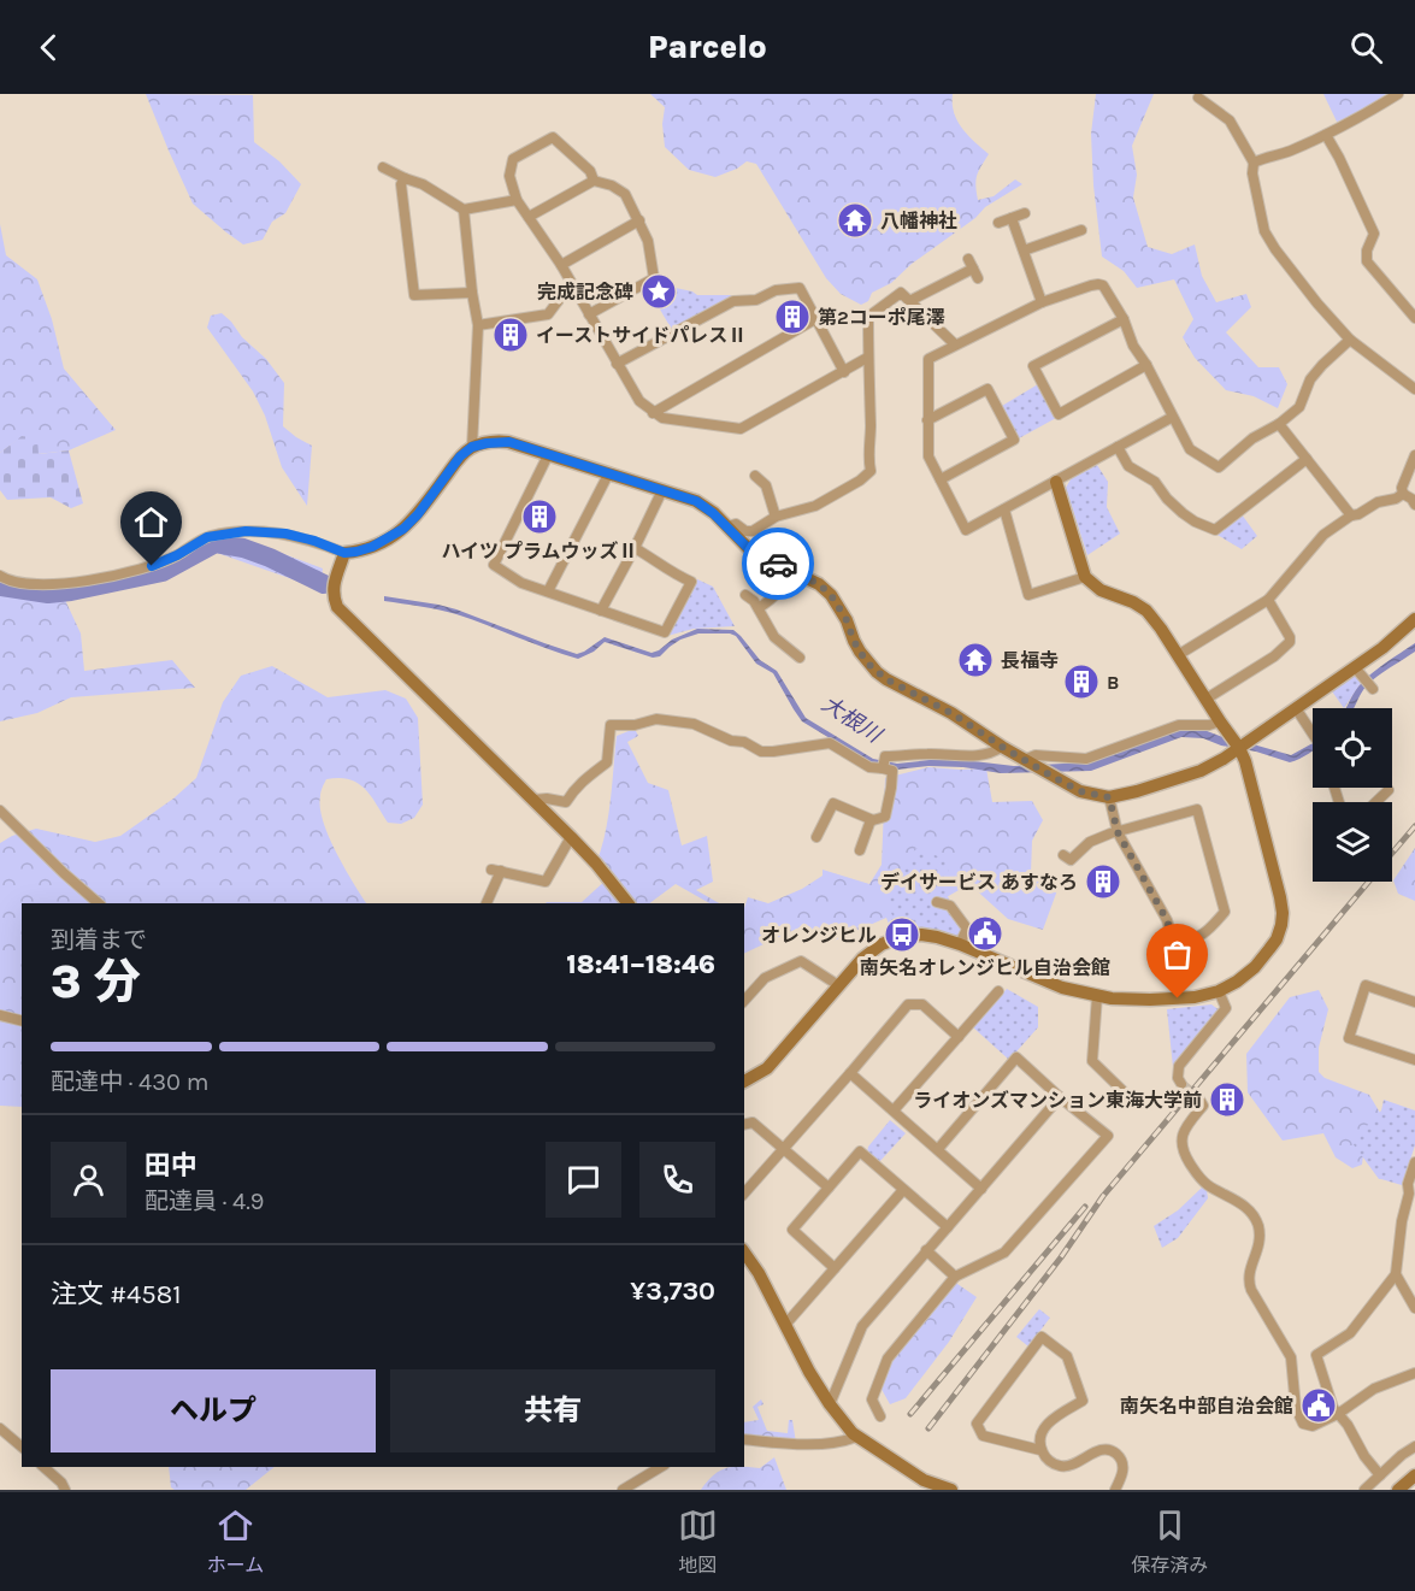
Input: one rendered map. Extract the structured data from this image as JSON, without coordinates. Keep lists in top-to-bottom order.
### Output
{
  "water": ["大根川"],
  "places": {
    "temple": ["八幡神社", "長福寺"],
    "place": ["完成記念碑"],
    "building": [
      "第2コーポ尾澤",
      "イーストサイドパレスⅡ",
      "ハイツ プラムウッズⅡ",
      "B",
      "デイサービス あすなろ",
      "ライオンズマンション東海大学前"
    ],
    "public building": ["南矢名オレンジヒル自治会館", "南矢名中部自治会館"],
    "bus stop": ["オレンジヒル"]
  },
  "page": {
    "header": "Parcelo",
    "heading": ["3 分", "到着まで", "18:41–18:46"],
    "panel": [
      "田中",
      "配達員 · 4.9",
      "注文 #4581",
      "¥3,730"
    ],
    "bar": "配達中 · 430 m",
    "buttons": ["ヘルプ", "共有"],
    "tabs": ["ホーム", "地図", "保存済み"]
  }
}
